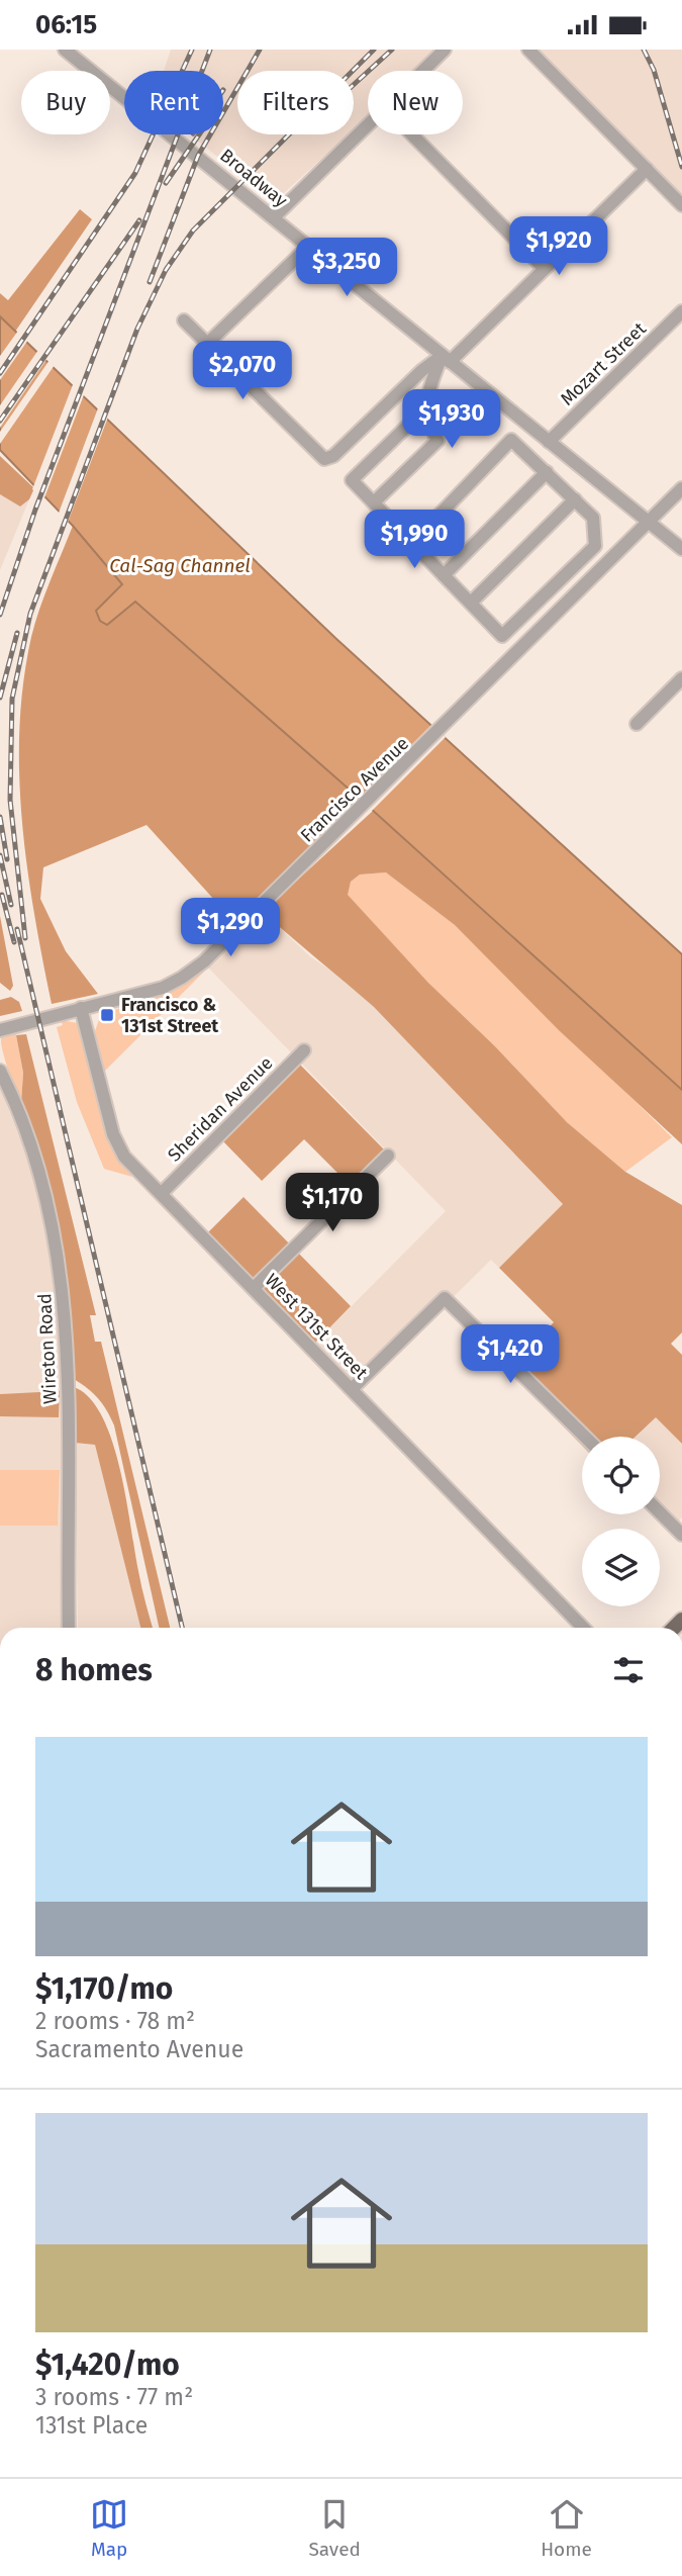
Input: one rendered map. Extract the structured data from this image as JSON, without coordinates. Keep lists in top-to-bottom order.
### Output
{
  "streets": {
    "street": [
      "Broadway",
      "Mozart Street",
      "Francisco Avenue",
      "Sheridan Avenue",
      "West 131st Street",
      "Wireton Road"
    ]
  },
  "crossings": [
    ["Broadway", "Mozart Street"],
    ["Broadway", "Francisco Avenue"],
    ["Francisco Avenue", "West 131st Street"],
    ["Sheridan Avenue", "West 131st Street"]
  ],
  "water": ["Cal-Sag Channel"],
  "places": {
    "transit": ["Francisco & 131st Street"]
  },
  "page": {
    "status": "06:15",
    "chip": [
      "Buy",
      "Rent",
      "Filters",
      "New"
    ],
    "price": [
      "$1,920",
      "$3,250",
      "$2,070",
      "$1,930",
      "$1,990",
      "$1,290",
      "$1,170",
      "$1,420"
    ],
    "heading": "8 homes",
    "list": [
      {
        "name": "$1,170/mo",
        "note": "2 rooms · 78 m² · Sacramento Avenue"
      },
      {
        "name": "$1,420/mo",
        "note": "3 rooms · 77 m² · 131st Place"
      }
    ],
    "tabs": ["Map", "Saved", "Home"]
  }
}
